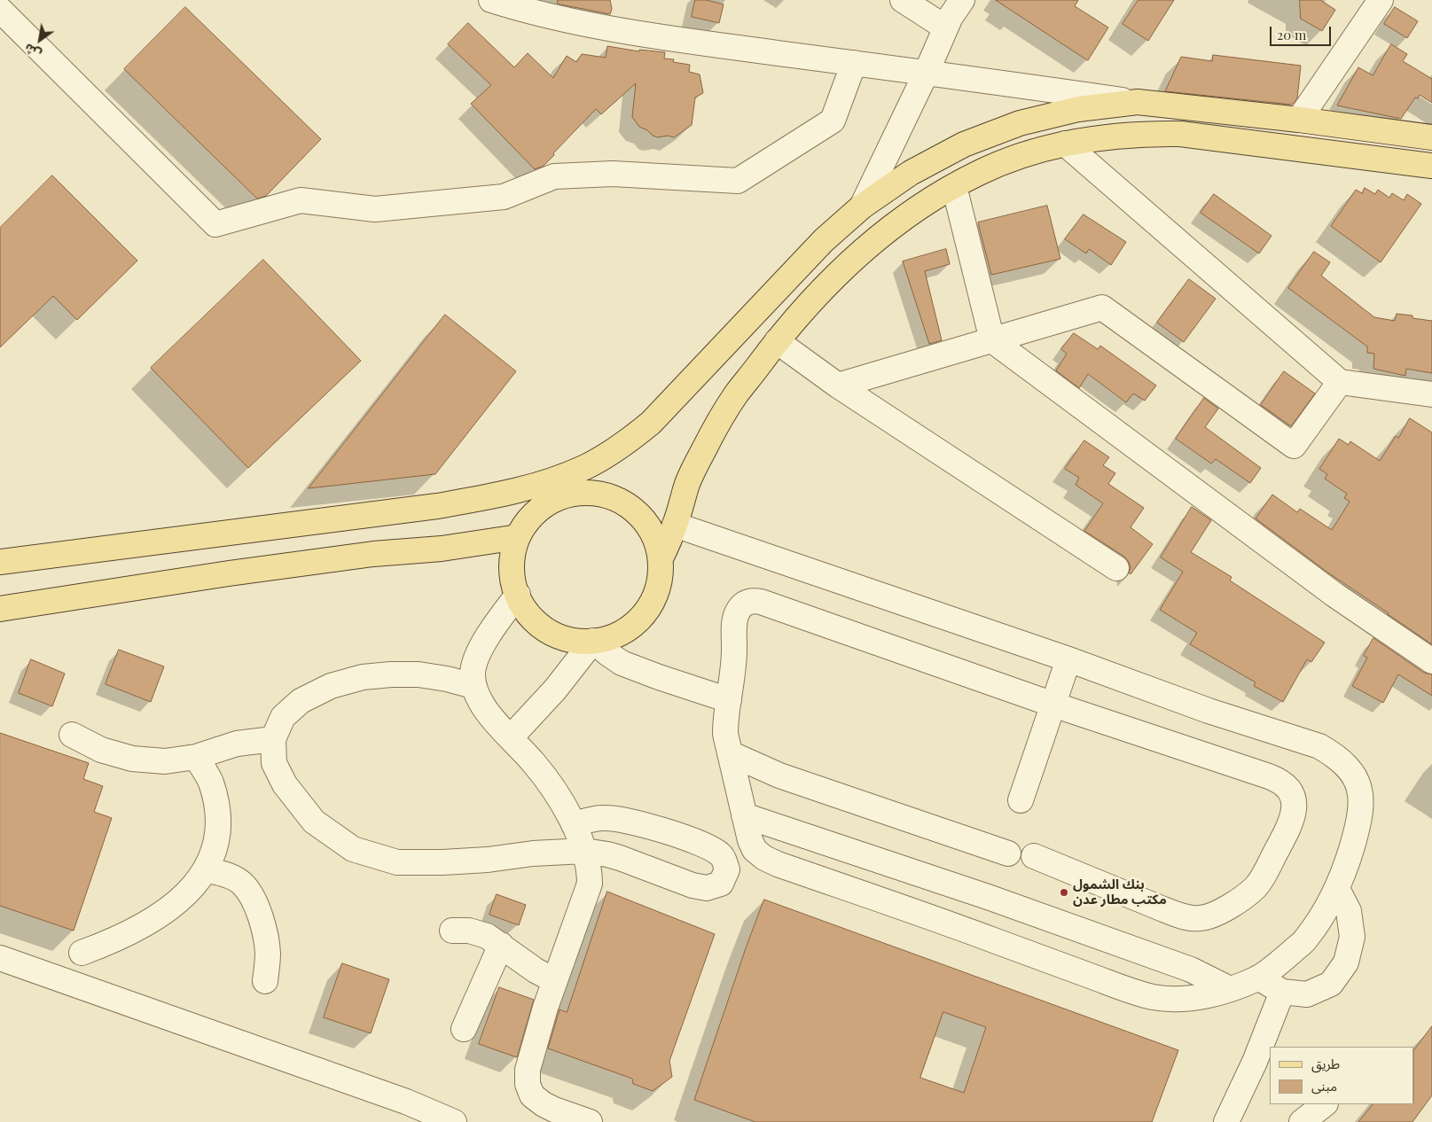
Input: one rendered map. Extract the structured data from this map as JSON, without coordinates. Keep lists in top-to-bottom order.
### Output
{
  "places": ["بنك الشمول مكتب مطار عدن"],
  "legend": ["طريق", "مبنى"],
  "scale_bar": "20 m",
  "north": "bottom left"
}
